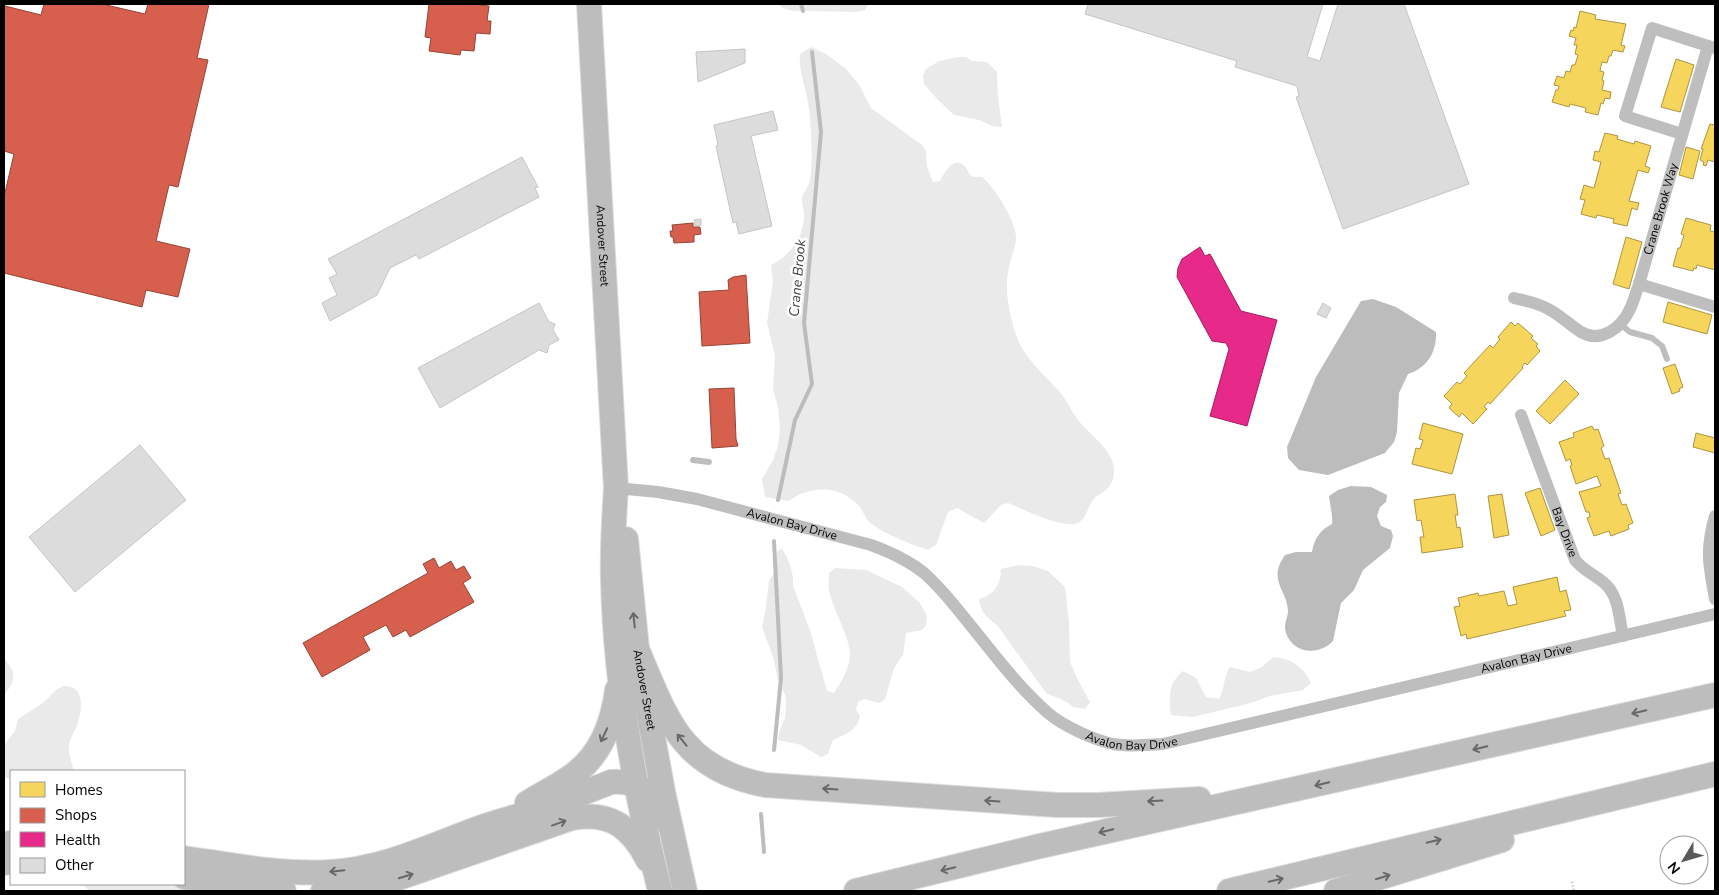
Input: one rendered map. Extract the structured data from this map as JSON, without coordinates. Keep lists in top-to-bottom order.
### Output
{
  "streets": {
    "highway": ["Andover Street"],
    "street": ["Crane Brook Way", "Avalon Bay Drive", "Bay Drive"]
  },
  "crossings": [
    ["Andover Street", "Avalon Bay Drive"],
    ["Avalon Bay Drive", "Bay Drive"]
  ],
  "water": ["Crane Brook"],
  "legend": [
    "Homes",
    "Shops",
    "Health",
    "Other"
  ],
  "north": "bottom left"
}
